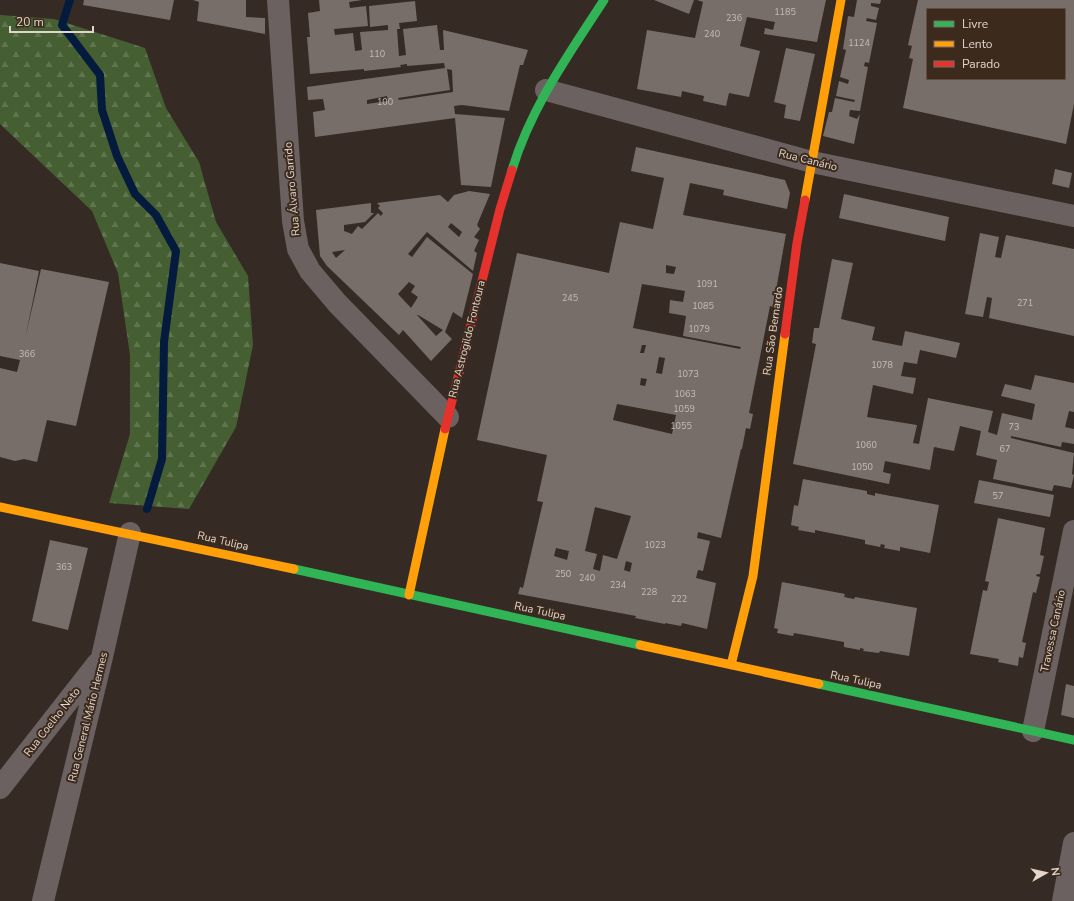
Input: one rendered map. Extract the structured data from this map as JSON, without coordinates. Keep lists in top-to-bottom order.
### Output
{
  "streets": {
    "street": [
      "Rua Canário",
      "Rua Álvaro Garrido",
      "Rua São Bernardo",
      "Rua Astrogildo Fontoura",
      "Rua Tulipa",
      "Travessa Canário",
      "Rua General Mário Hermes",
      "Rua Coelho Neto"
    ]
  },
  "crossings": [
    ["Rua Canário", "Rua São Bernardo"],
    ["Rua Canário", "Rua Astrogildo Fontoura"],
    ["Rua Álvaro Garrido", "Rua Astrogildo Fontoura"],
    ["Rua São Bernardo", "Rua Tulipa"],
    ["Rua Astrogildo Fontoura", "Rua Tulipa"],
    ["Rua Tulipa", "Travessa Canário"],
    ["Rua Tulipa", "Rua General Mário Hermes"],
    ["Rua General Mário Hermes", "Rua Coelho Neto"]
  ],
  "house_numbers": [
    "1185",
    "236",
    "240",
    "1124",
    "110",
    "100",
    "1091",
    "245",
    "271",
    "1085",
    "1079",
    "366",
    "1078",
    "1073",
    "1063",
    "1059",
    "1055",
    "73",
    "1060",
    "67",
    "1050",
    "57",
    "1023",
    "363",
    "250",
    "240",
    "234",
    "228",
    "222"
  ],
  "legend": ["Livre", "Lento", "Parado"],
  "scale_bar": "20 m",
  "north": "right"
}
